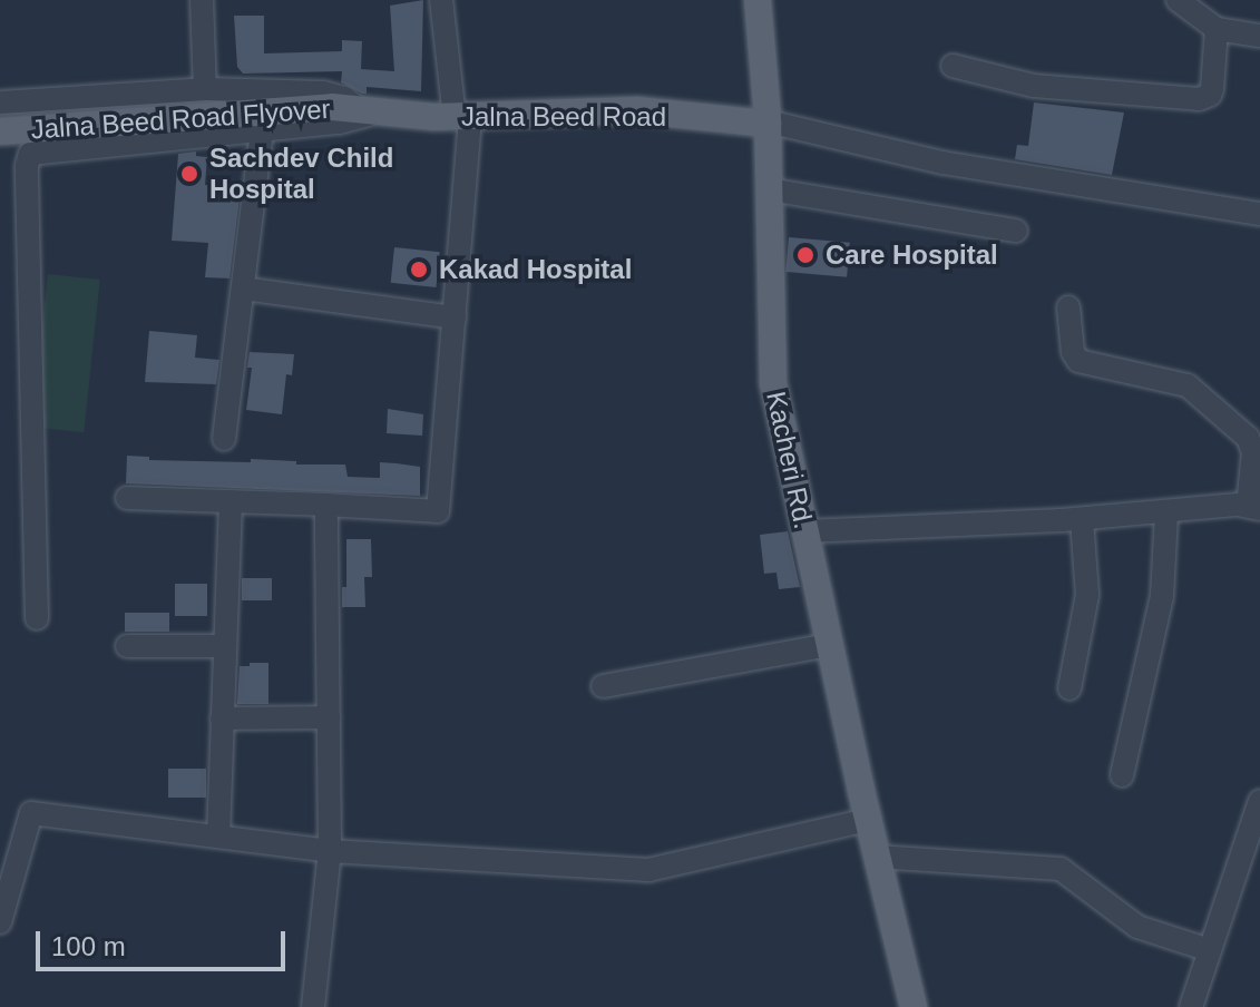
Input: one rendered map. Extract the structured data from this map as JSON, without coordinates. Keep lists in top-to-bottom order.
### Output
{
  "streets": {
    "main road": ["Jalna Beed Road", "Jalna Beed Road Flyover", "Kacheri Rd."]
  },
  "crossings": [
    ["Jalna Beed Road", "Jalna Beed Road Flyover"],
    ["Jalna Beed Road", "Kacheri Rd."]
  ],
  "places": ["Sachdev Child Hospital", "Care Hospital", "Kakad Hospital"],
  "scale_bar": "100 m"
}
